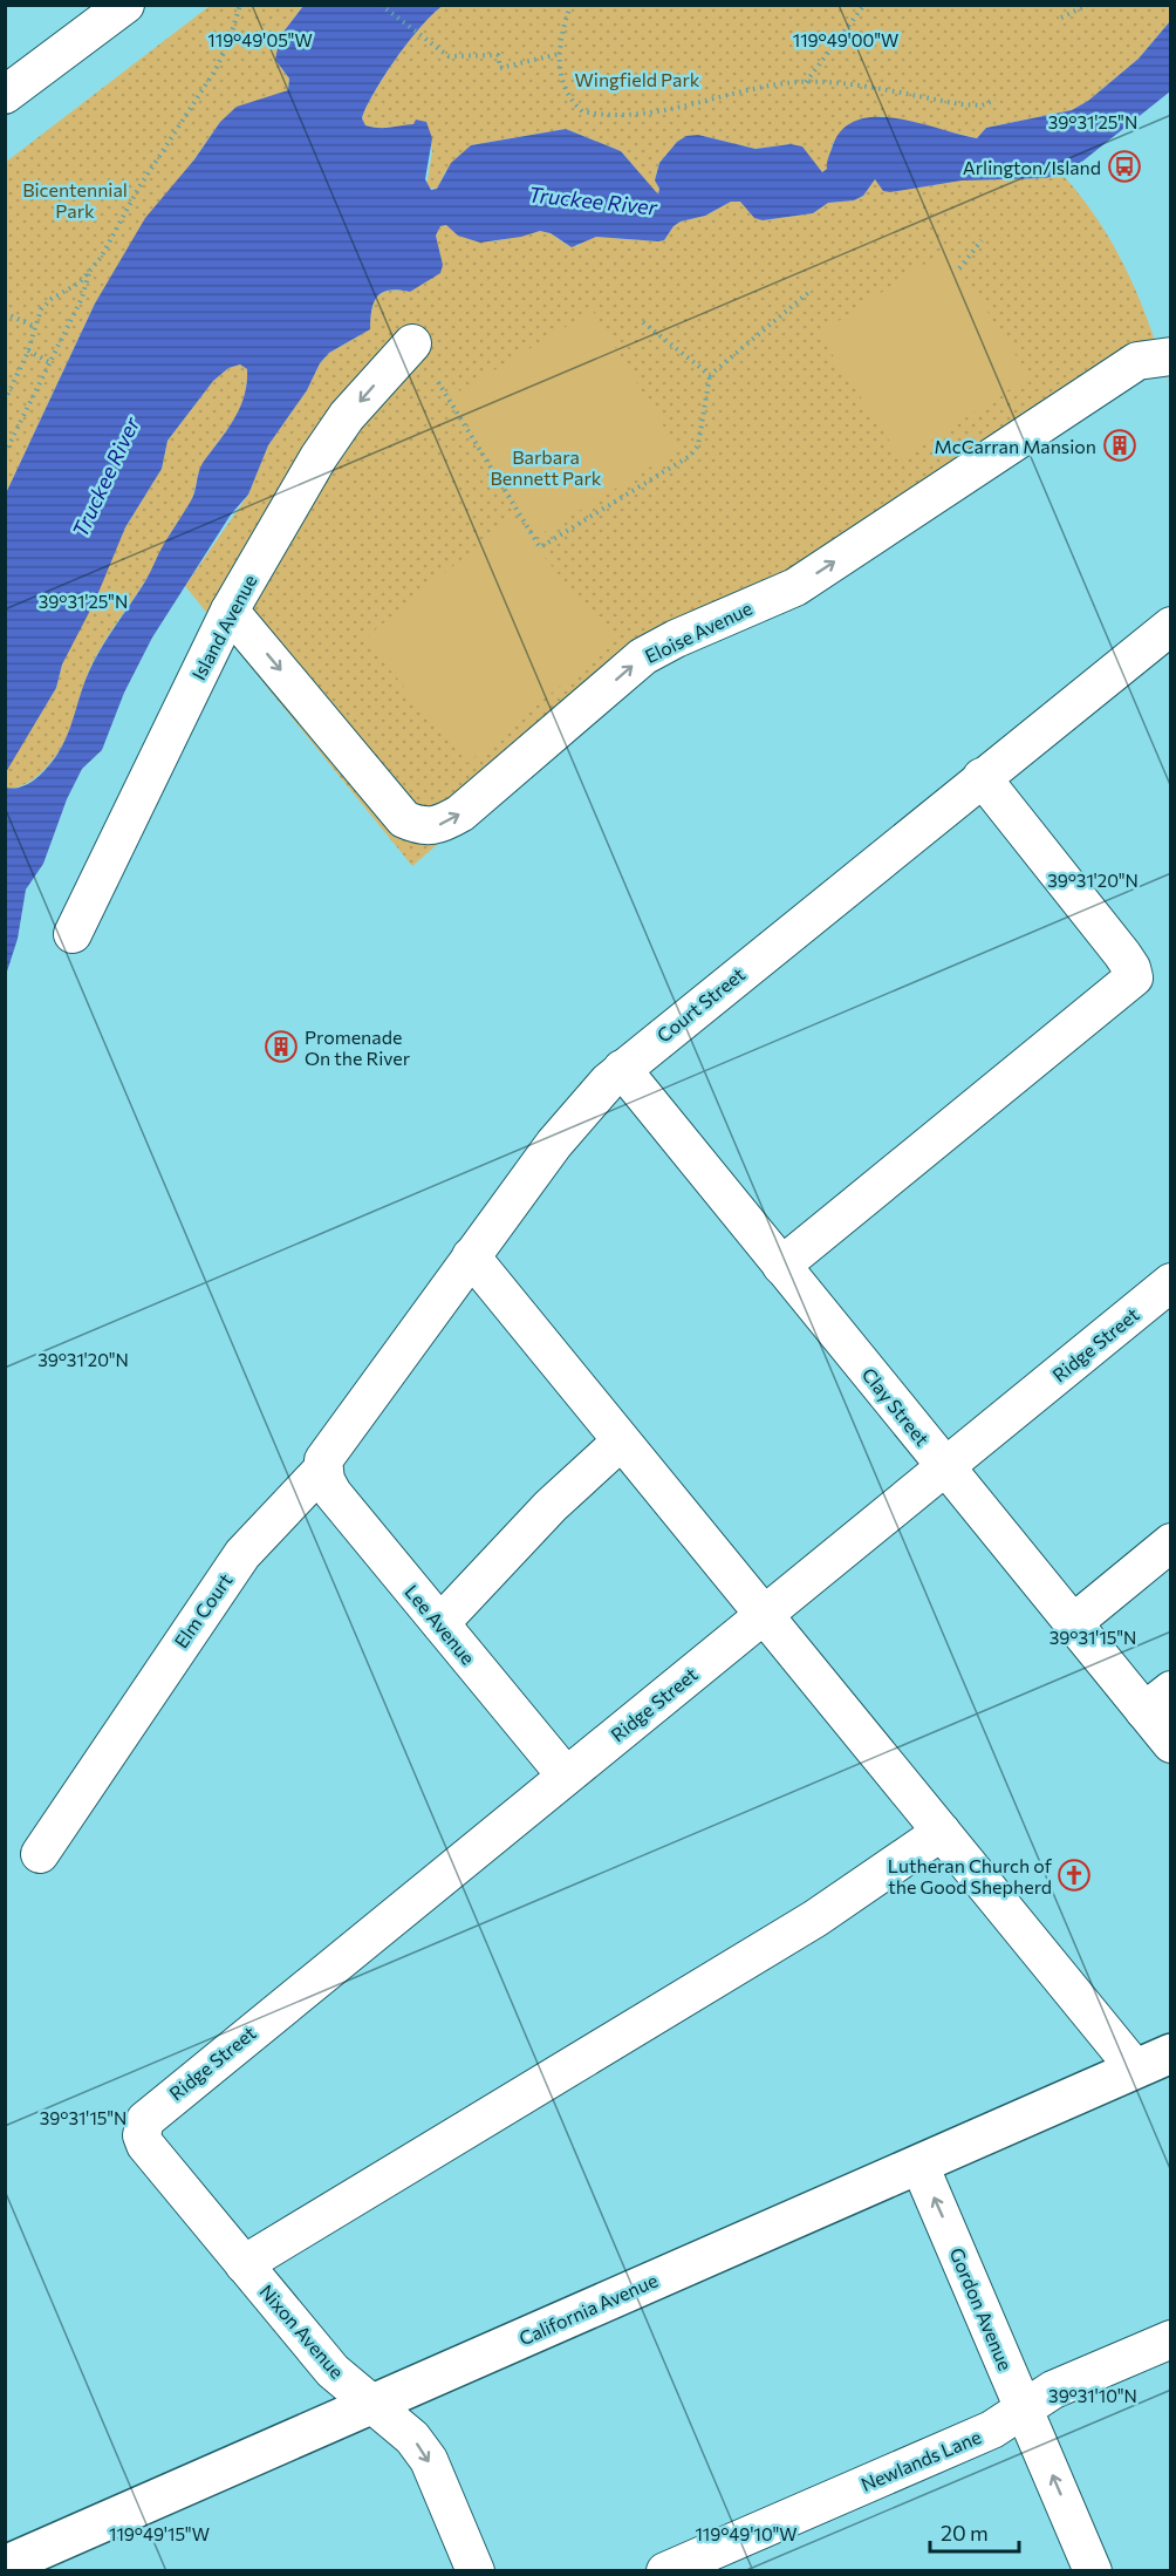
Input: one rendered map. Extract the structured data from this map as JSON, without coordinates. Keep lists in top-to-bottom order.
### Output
{
  "streets": {
    "main road": ["California Avenue"],
    "street": [
      "Island Avenue",
      "Eloise Avenue",
      "Court Street",
      "Ridge Street",
      "Clay Street",
      "Elm Court",
      "Lee Avenue",
      "Gordon Avenue",
      "Nixon Avenue",
      "Newlands Lane"
    ]
  },
  "crossings": [
    ["Island Avenue", "Eloise Avenue"],
    ["Court Street", "Clay Street"],
    ["Court Street", "Elm Court"],
    ["Court Street", "Lee Avenue"],
    ["Ridge Street", "Clay Street"],
    ["Ridge Street", "Lee Avenue"],
    ["Ridge Street", "Nixon Avenue"],
    ["Elm Court", "Lee Avenue"],
    ["California Avenue", "Gordon Avenue"],
    ["California Avenue", "Nixon Avenue"],
    ["Gordon Avenue", "Newlands Lane"]
  ],
  "one_way": ["Island Avenue", "Eloise Avenue", "Gordon Avenue"],
  "water": ["Truckee River"],
  "parks": ["Wingfield Park", "Bicentennial Park", "Barbara Bennett Park"],
  "places": {
    "bus stop": ["Arlington/Island"],
    "building": ["McCarran Mansion", "Promenade On the River"],
    "church": ["Lutheran Church of the Good Shepherd"]
  },
  "scale_bar": "20 m",
  "coordinates": [
    "119°49'05\"W",
    "119°49'00\"W",
    "39°31'25\"N",
    "39°31'20\"N",
    "39°31'15\"N",
    "39°31'10\"N",
    "119°49'15\"W",
    "119°49'10\"W"
  ]
}
